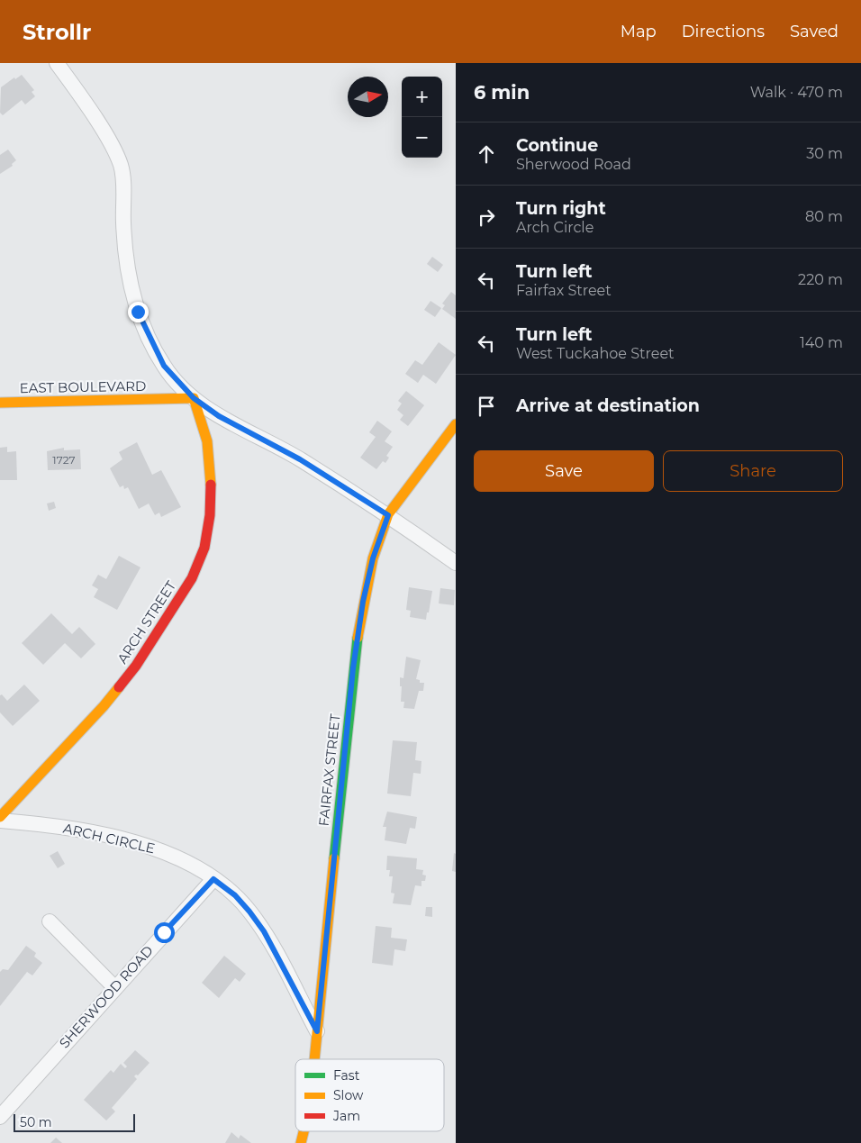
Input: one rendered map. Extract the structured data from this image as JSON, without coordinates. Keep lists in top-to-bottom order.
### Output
{
  "streets": {
    "street": [
      "EAST BOULEVARD",
      "ARCH STREET",
      "FAIRFAX STREET",
      "ARCH CIRCLE",
      "SHERWOOD ROAD"
    ]
  },
  "crossings": [
    ["EAST BOULEVARD", "ARCH STREET"],
    ["FAIRFAX STREET", "ARCH CIRCLE"],
    ["ARCH CIRCLE", "SHERWOOD ROAD"]
  ],
  "house_numbers": ["1727"],
  "legend": ["Fast", "Slow", "Jam"],
  "scale_bar": "50 m",
  "north": "right",
  "page": {
    "header": "Strollr",
    "nav": ["Map", "Directions", "Saved"],
    "heading": ["6 min", "Walk · 470 m"],
    "map_buttons": ["+", "−"],
    "list": [
      ["Continue", "Sherwood Road", "30 m"],
      ["Turn right", "Arch Circle", "80 m"],
      ["Turn left", "Fairfax Street", "220 m"],
      ["Turn left", "West Tuckahoe Street", "140 m"],
      "Arrive at destination"
    ],
    "buttons": ["Save", "Share"],
    "scale": "50 m"
  }
}
